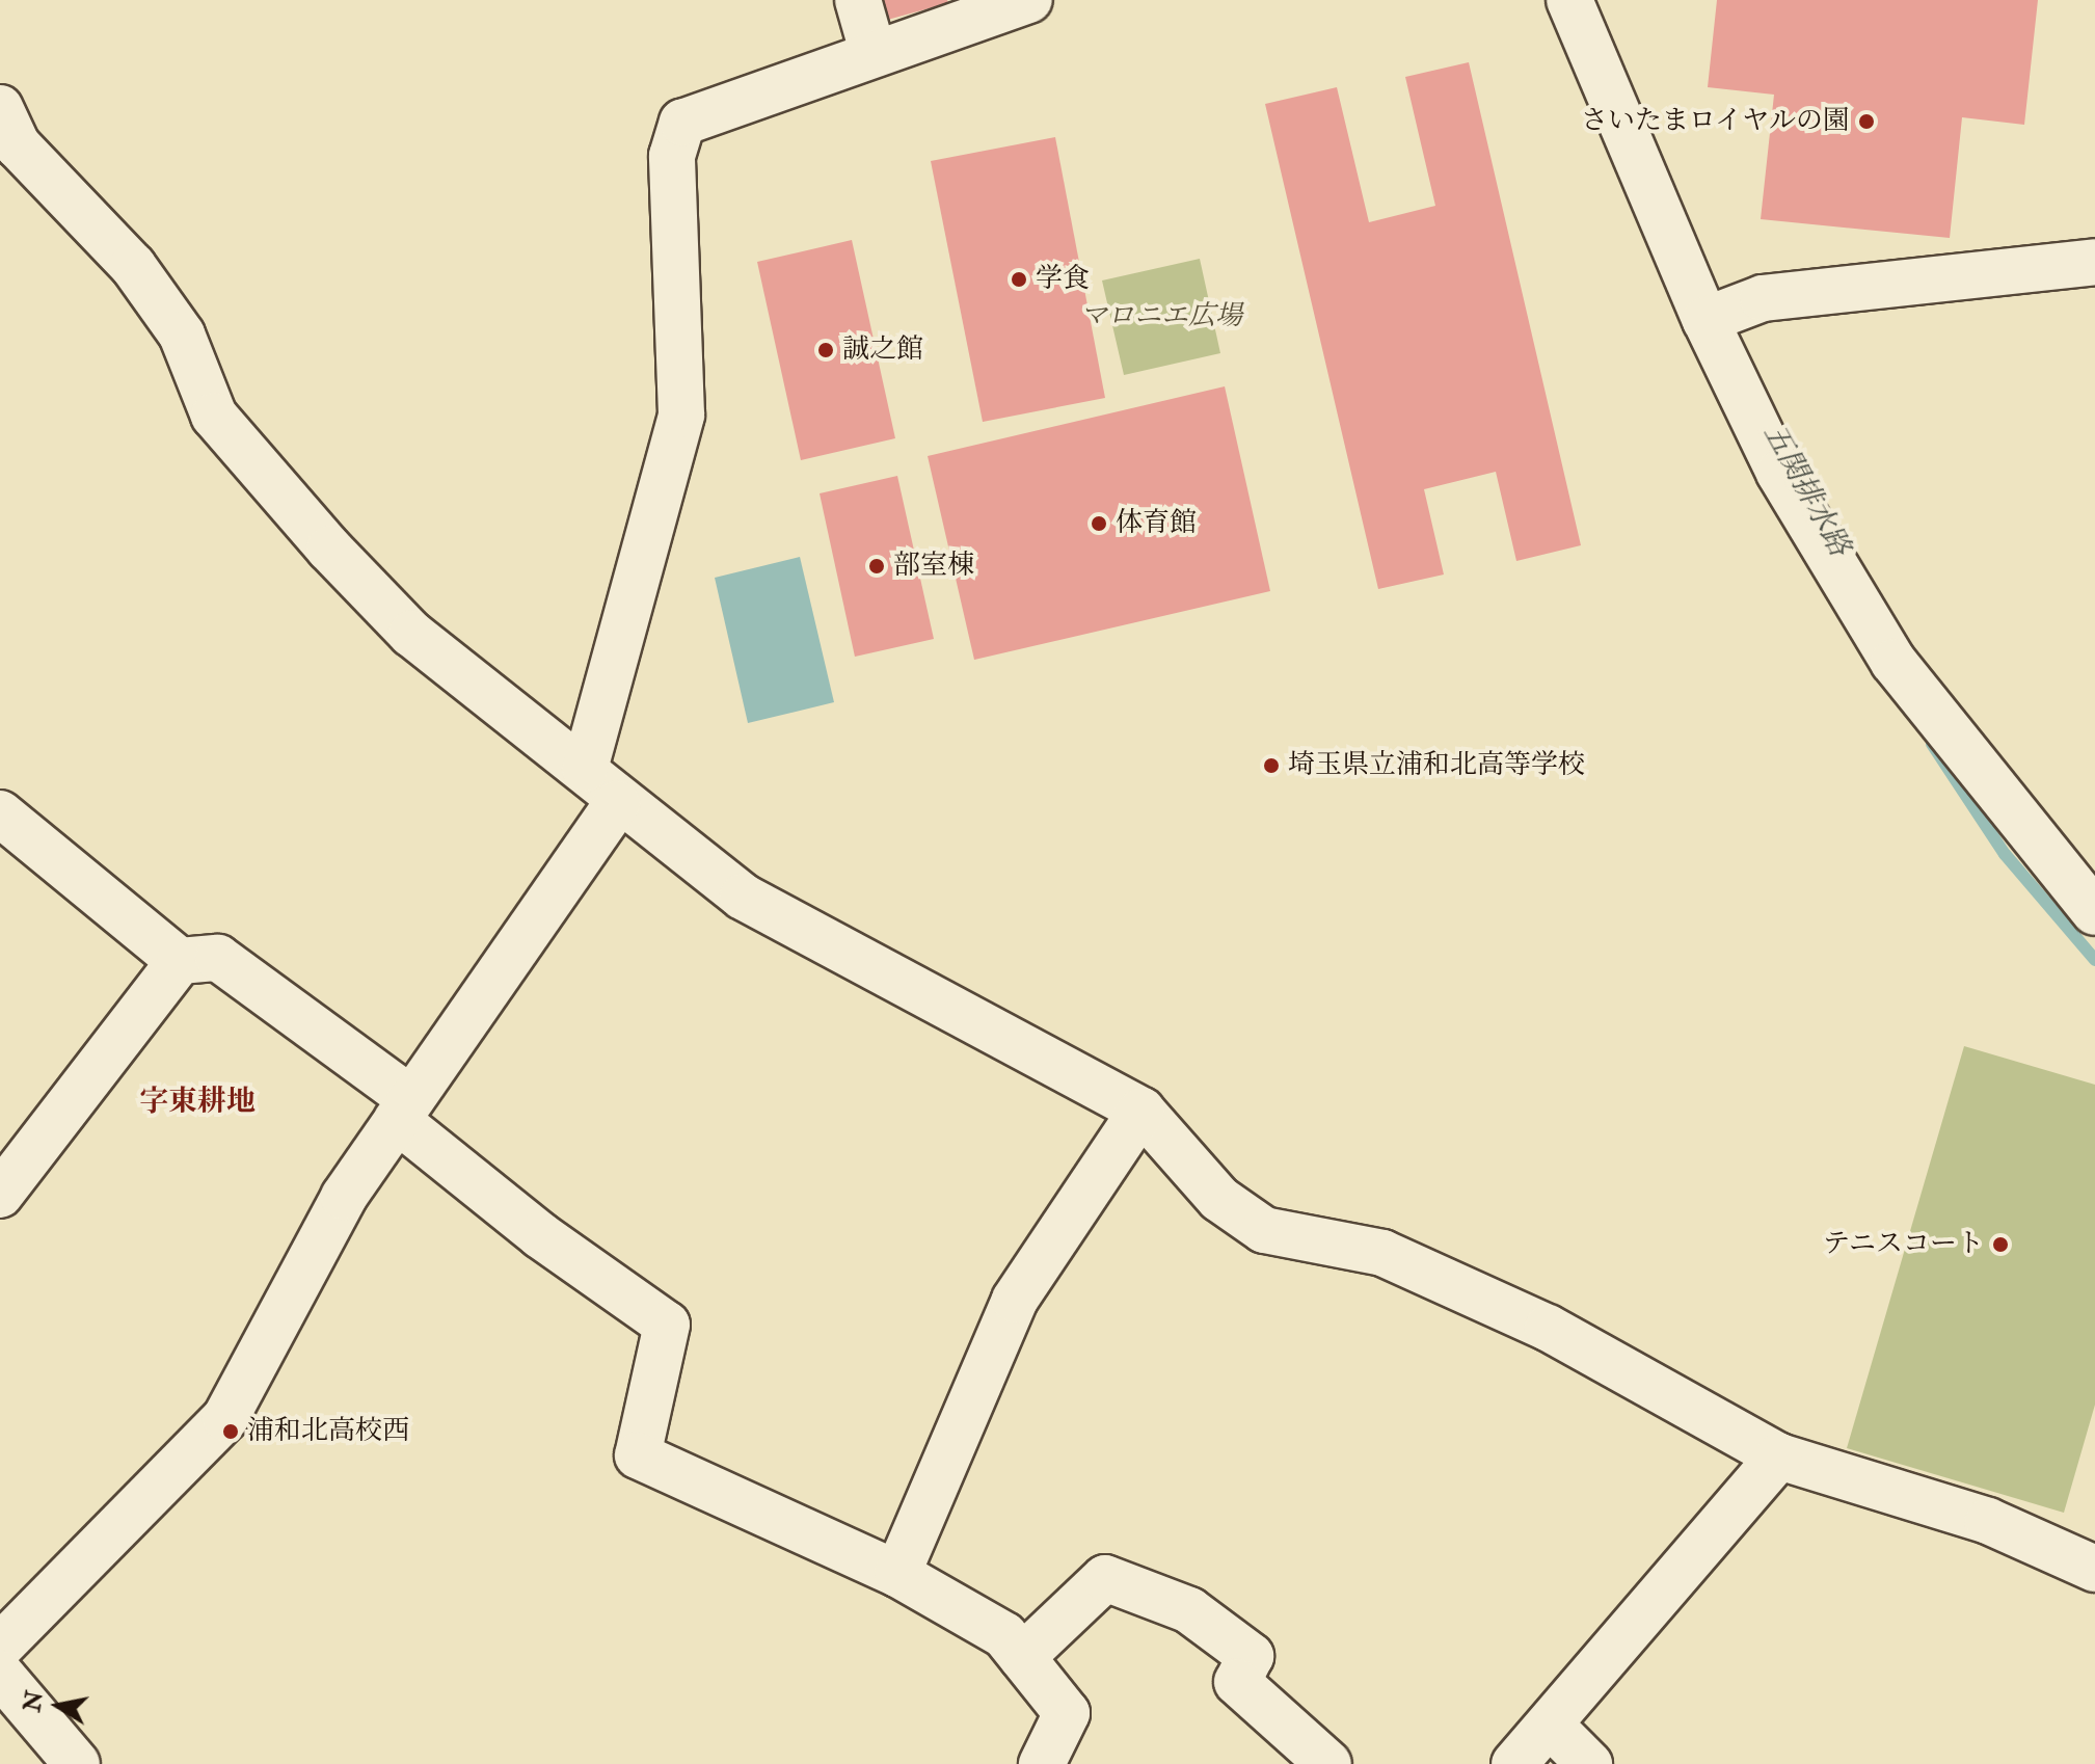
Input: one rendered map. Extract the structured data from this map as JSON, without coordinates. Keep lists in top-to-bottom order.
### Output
{
  "districts": ["字東耕地"],
  "water": ["五関排水路"],
  "parks": ["マロニエ広場"],
  "places": [
    "さいたまロイヤルの園",
    "学食",
    "誠之館",
    "体育館",
    "部室棟",
    "埼玉県立浦和北高等学校",
    "テニスコート",
    "浦和北高校西"
  ],
  "north": "left"
}
